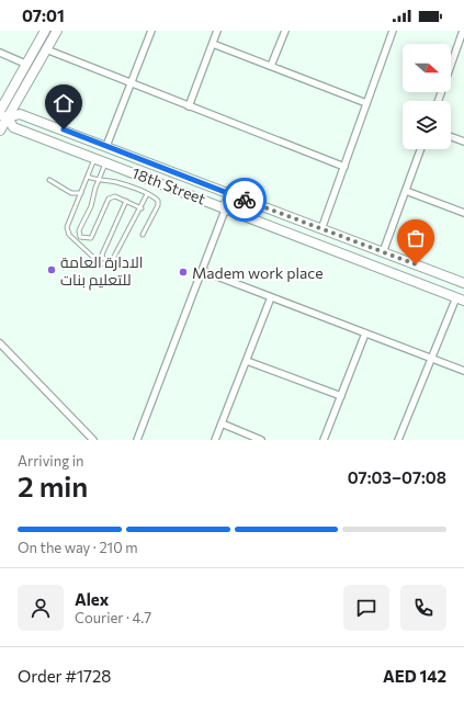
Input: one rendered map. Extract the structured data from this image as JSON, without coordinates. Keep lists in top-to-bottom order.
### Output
{
  "streets": {
    "street": ["18th Street"]
  },
  "places": ["الادارة العامة للتعليم بنات", "Madem work place"],
  "north": "right",
  "page": {
    "status": "07:01",
    "heading": ["2 min", "Arriving in", "07:03–07:08"],
    "panel": [
      "Alex",
      "Courier · 4.7",
      "Order #1728",
      "AED 142"
    ],
    "bar": "On the way · 210 m"
  }
}
